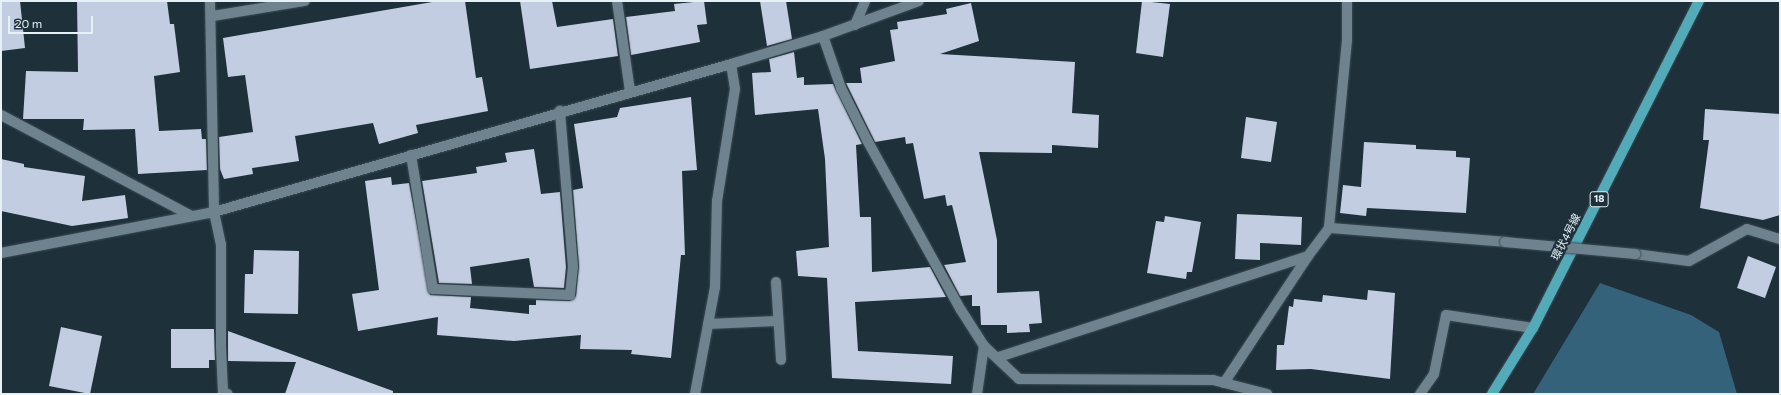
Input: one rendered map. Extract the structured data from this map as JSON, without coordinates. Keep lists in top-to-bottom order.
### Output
{
  "streets": {
    "main road": ["18", "環状4号線"]
  },
  "scale_bar": "20 m"
}
